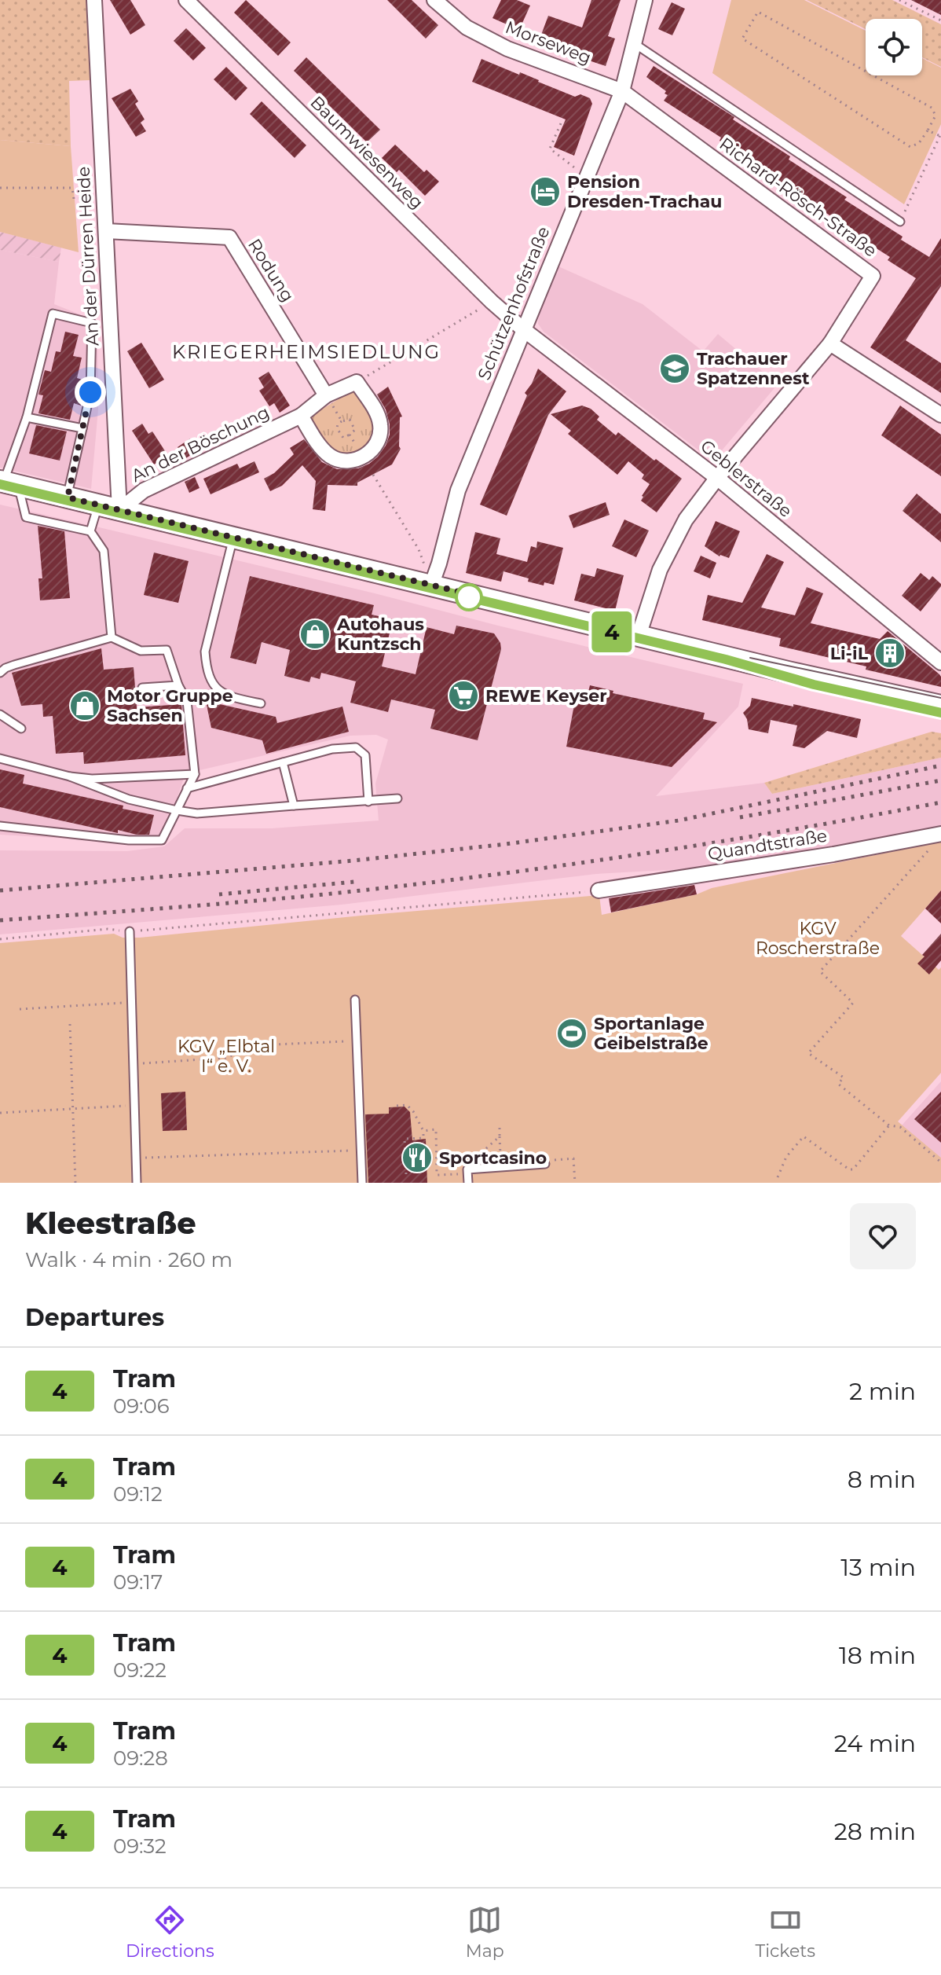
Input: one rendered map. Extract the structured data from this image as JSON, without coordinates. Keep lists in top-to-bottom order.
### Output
{
  "streets": {
    "street": [
      "Morseweg",
      "Baumwiesenweg",
      "Richard-Rösch-Straße",
      "An der Dürren Heide",
      "Rodung",
      "Schützenhofstraße",
      "An der Böschung",
      "Geblerstraße",
      "Quandtstraße"
    ]
  },
  "crossings": [
    ["Morseweg", "Richard-Rösch-Straße"],
    ["Morseweg", "Schützenhofstraße"],
    ["Baumwiesenweg", "Schützenhofstraße"],
    ["Baumwiesenweg", "Geblerstraße"],
    ["Richard-Rösch-Straße", "Schützenhofstraße"],
    ["An der Dürren Heide", "Rodung"],
    ["An der Dürren Heide", "An der Böschung"],
    ["Rodung", "An der Böschung"],
    ["Schützenhofstraße", "Geblerstraße"]
  ],
  "districts": ["KRIEGERHEIMSIEDLUNG"],
  "parks": ["KGV Roscherstraße", "KGV „Elbtal I“ e. V."],
  "places": {
    "hotel": ["Pension Dresden-Trachau"],
    "school or university": ["Trachauer Spatzennest"],
    "shop": ["Autohaus Kuntzsch", "Motor Gruppe Sachsen"],
    "building": ["Li-iL"],
    "supermarket": ["REWE Keyser"],
    "sports": ["Sportanlage Geibelstraße"],
    "restaurant": ["Sportcasino"]
  },
  "lines": ["tram line 4"],
  "page": {
    "on_map": "4",
    "heading": [
      ["Kleestraße", "Walk · 4 min · 260 m"],
      "Departures"
    ],
    "list": [
      {
        "mark": "4",
        "name": "Tram",
        "note": "09:06",
        "value": "2 min"
      },
      {
        "mark": "4",
        "name": "Tram",
        "note": "09:12",
        "value": "8 min"
      },
      {
        "mark": "4",
        "name": "Tram",
        "note": "09:17",
        "value": "13 min"
      },
      {
        "mark": "4",
        "name": "Tram",
        "note": "09:22",
        "value": "18 min"
      },
      {
        "mark": "4",
        "name": "Tram",
        "note": "09:28",
        "value": "24 min"
      },
      {
        "mark": "4",
        "name": "Tram",
        "note": "09:32",
        "value": "28 min"
      }
    ],
    "tabs": ["Directions", "Map", "Tickets"]
  }
}
